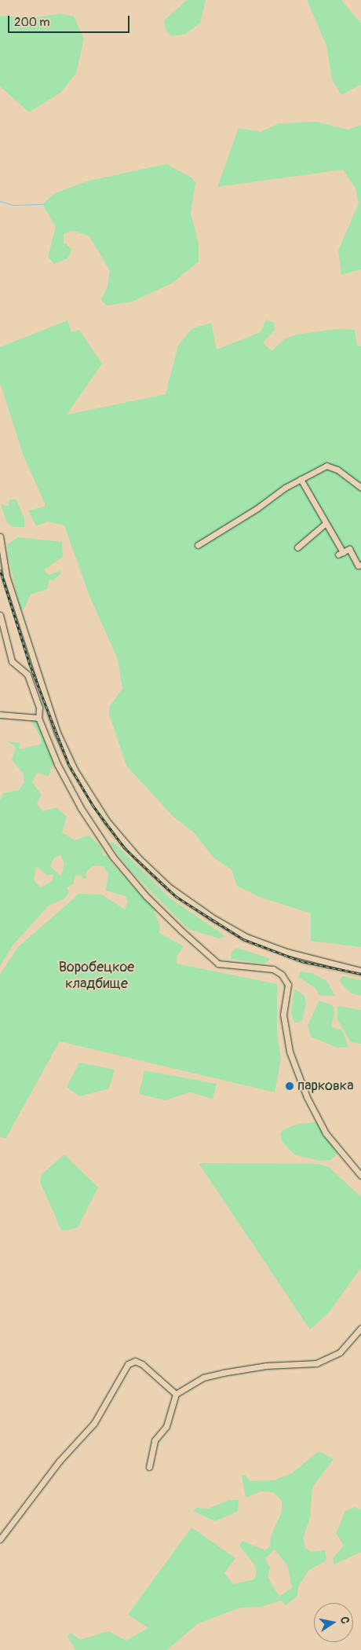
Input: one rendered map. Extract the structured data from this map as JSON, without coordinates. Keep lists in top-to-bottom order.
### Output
{
  "parks": ["Воробецкое кладбище"],
  "places": ["парковка"],
  "scale_bar": "200 m",
  "north": "right"
}
